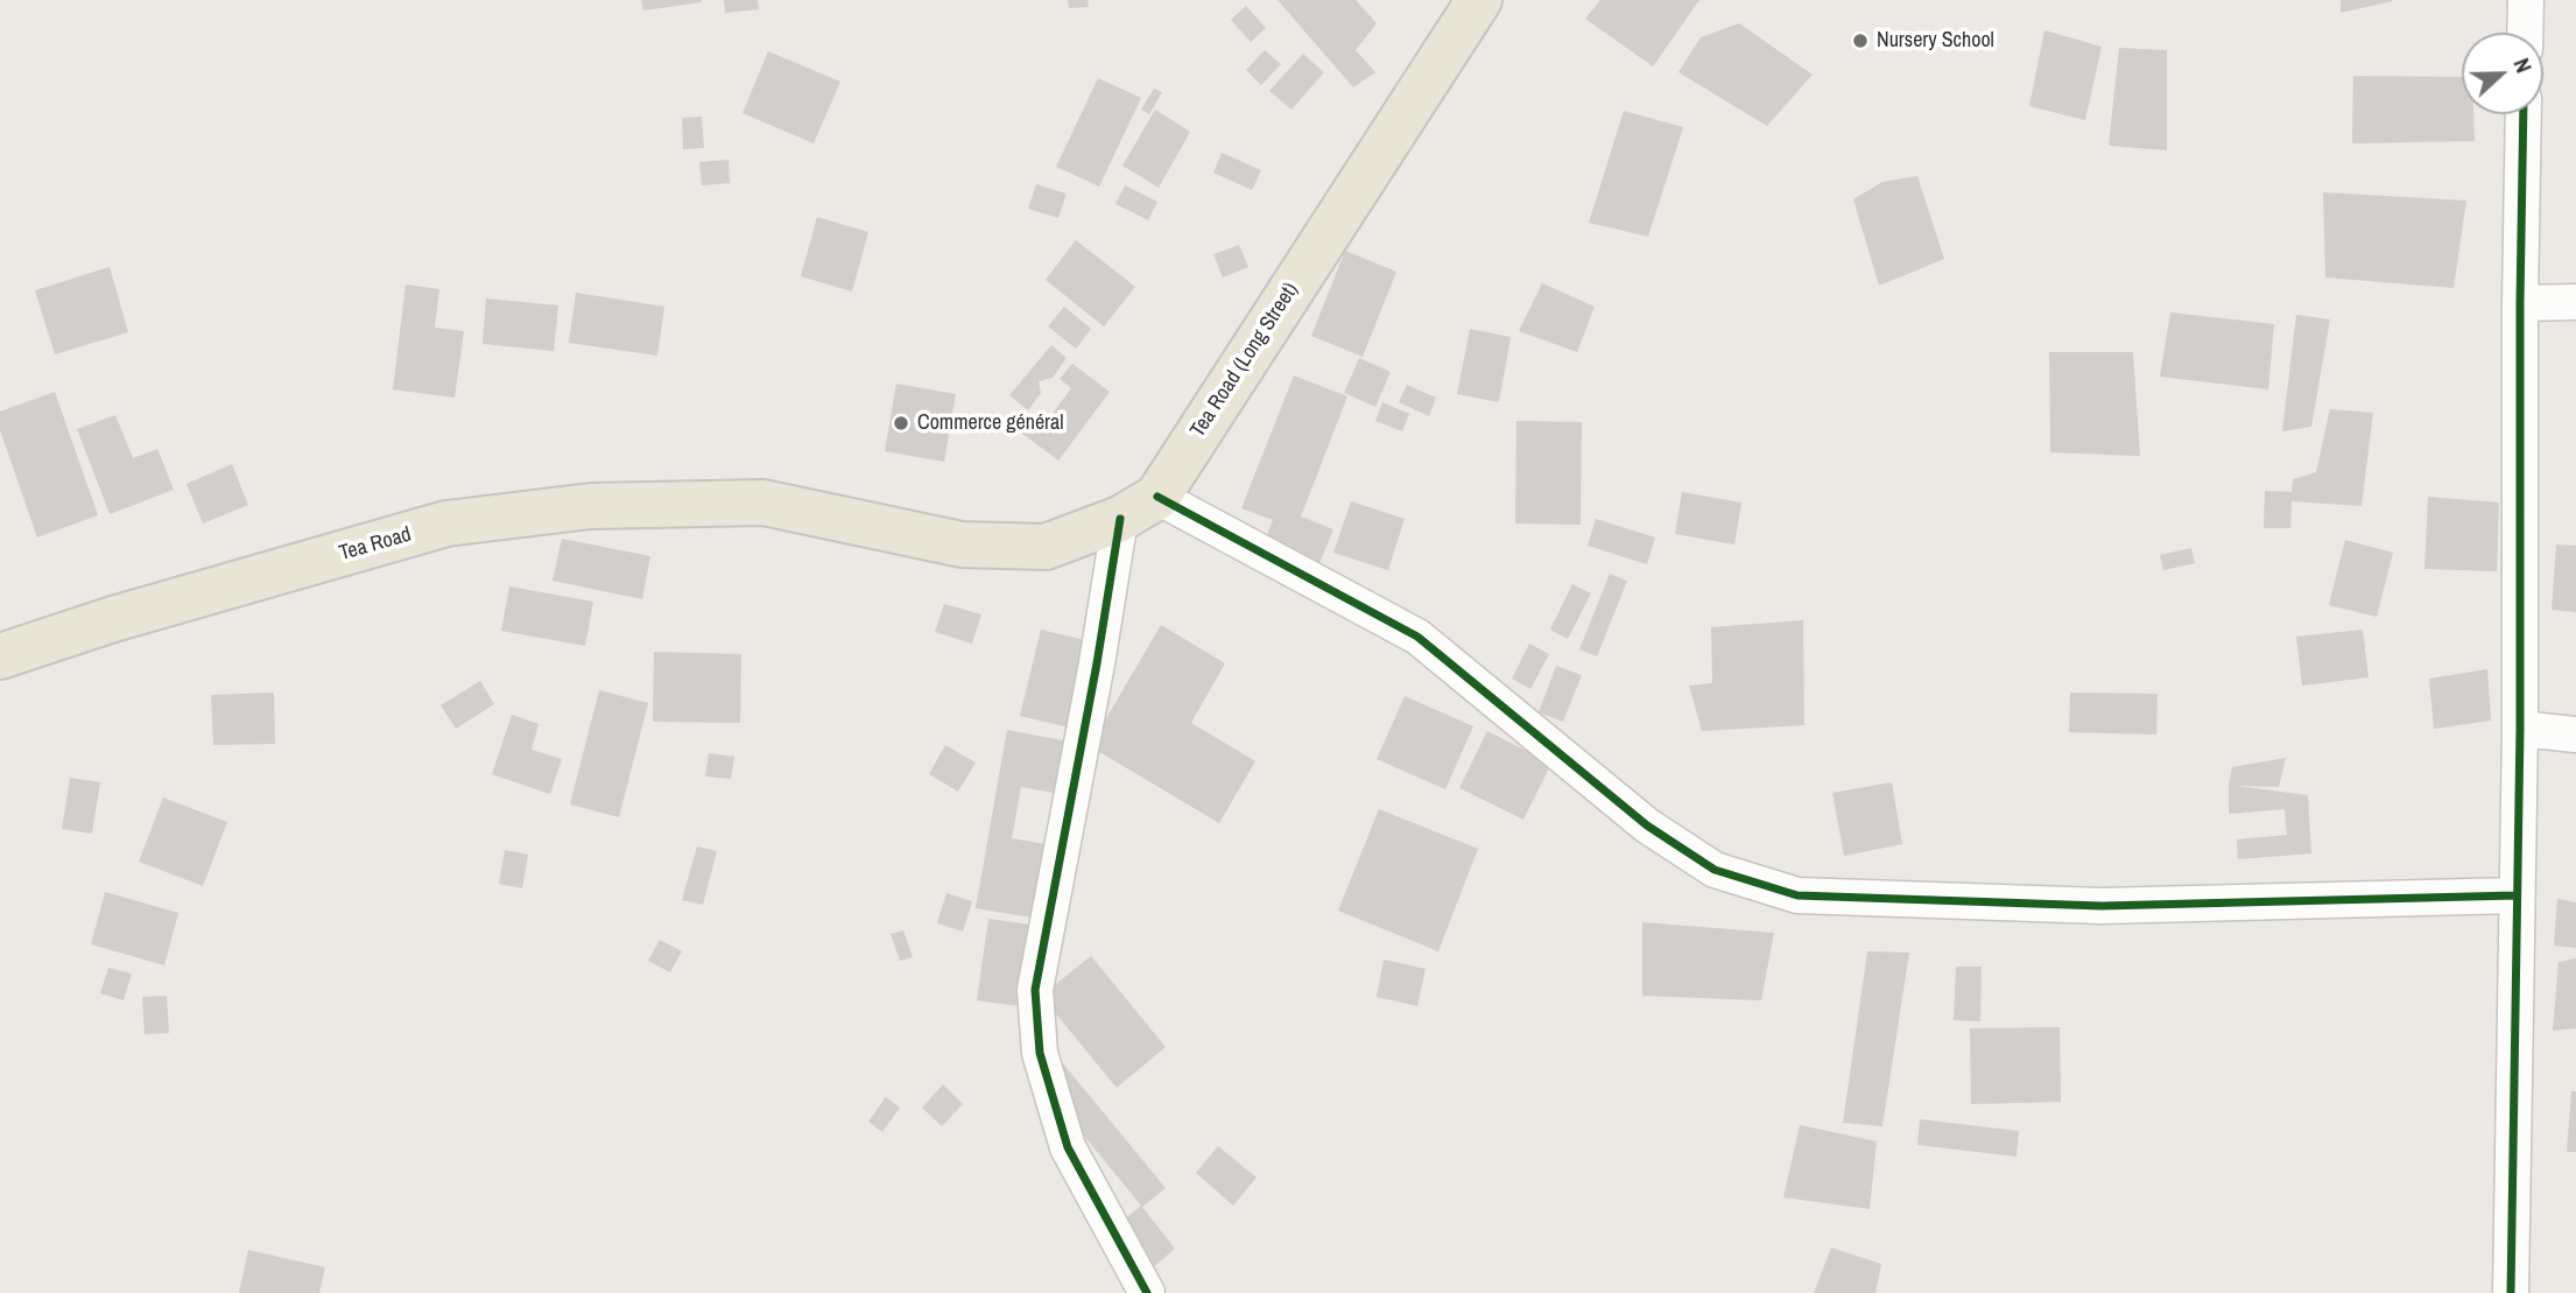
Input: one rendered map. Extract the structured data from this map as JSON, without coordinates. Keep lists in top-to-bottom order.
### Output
{
  "streets": {
    "main road": ["Tea Road (Long Street)", "Tea Road"]
  },
  "crossings": [
    ["Tea Road (Long Street)", "Tea Road"]
  ],
  "places": ["Nursery School", "Commerce général"],
  "north": "right"
}
